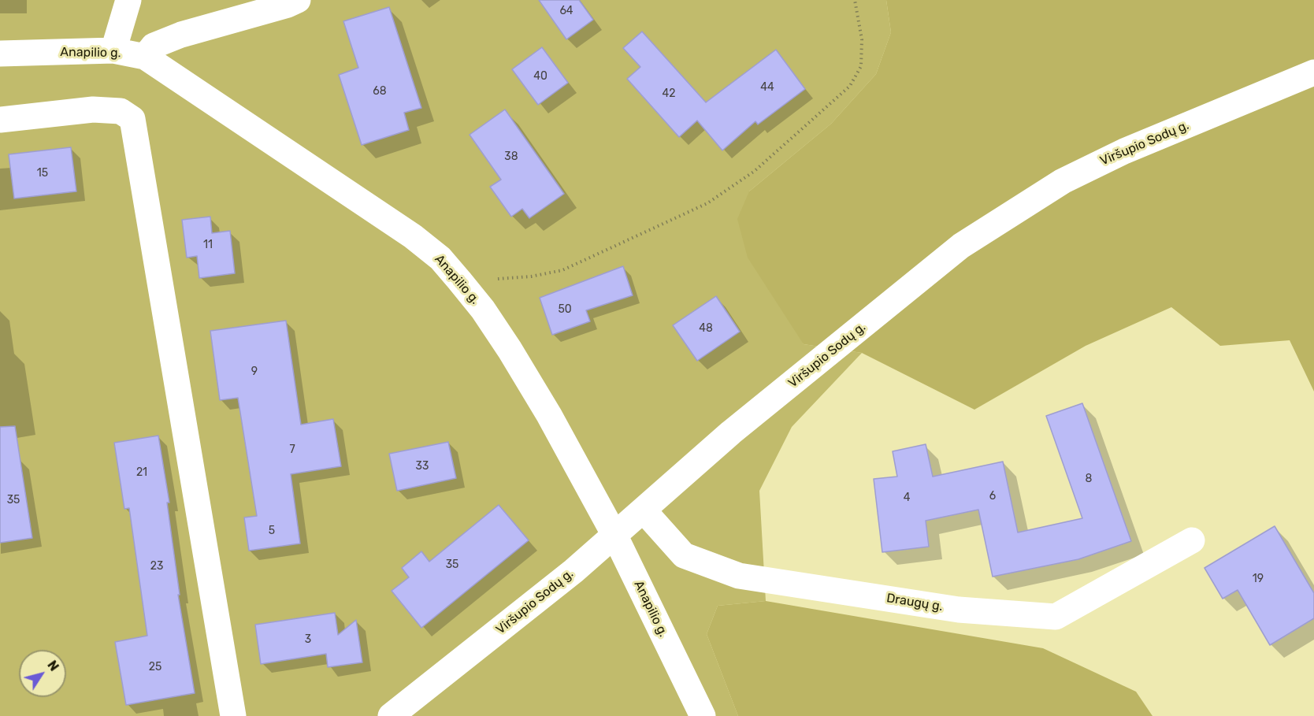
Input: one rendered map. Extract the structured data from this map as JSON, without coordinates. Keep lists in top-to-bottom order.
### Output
{
  "streets": {
    "street": ["Anapilio g.", "Viršupio Sodų g.", "Draugų g."]
  },
  "crossings": [
    ["Anapilio g.", "Viršupio Sodų g."],
    ["Viršupio Sodų g.", "Draugų g."]
  ],
  "house_numbers": [
    "64",
    "40",
    "44",
    "68",
    "42",
    "38",
    "15",
    "11",
    "50",
    "48",
    "9",
    "7",
    "33",
    "21",
    "8",
    "6",
    "4",
    "35",
    "5",
    "35",
    "23",
    "19",
    "3",
    "25"
  ],
  "north": "top right"
}
